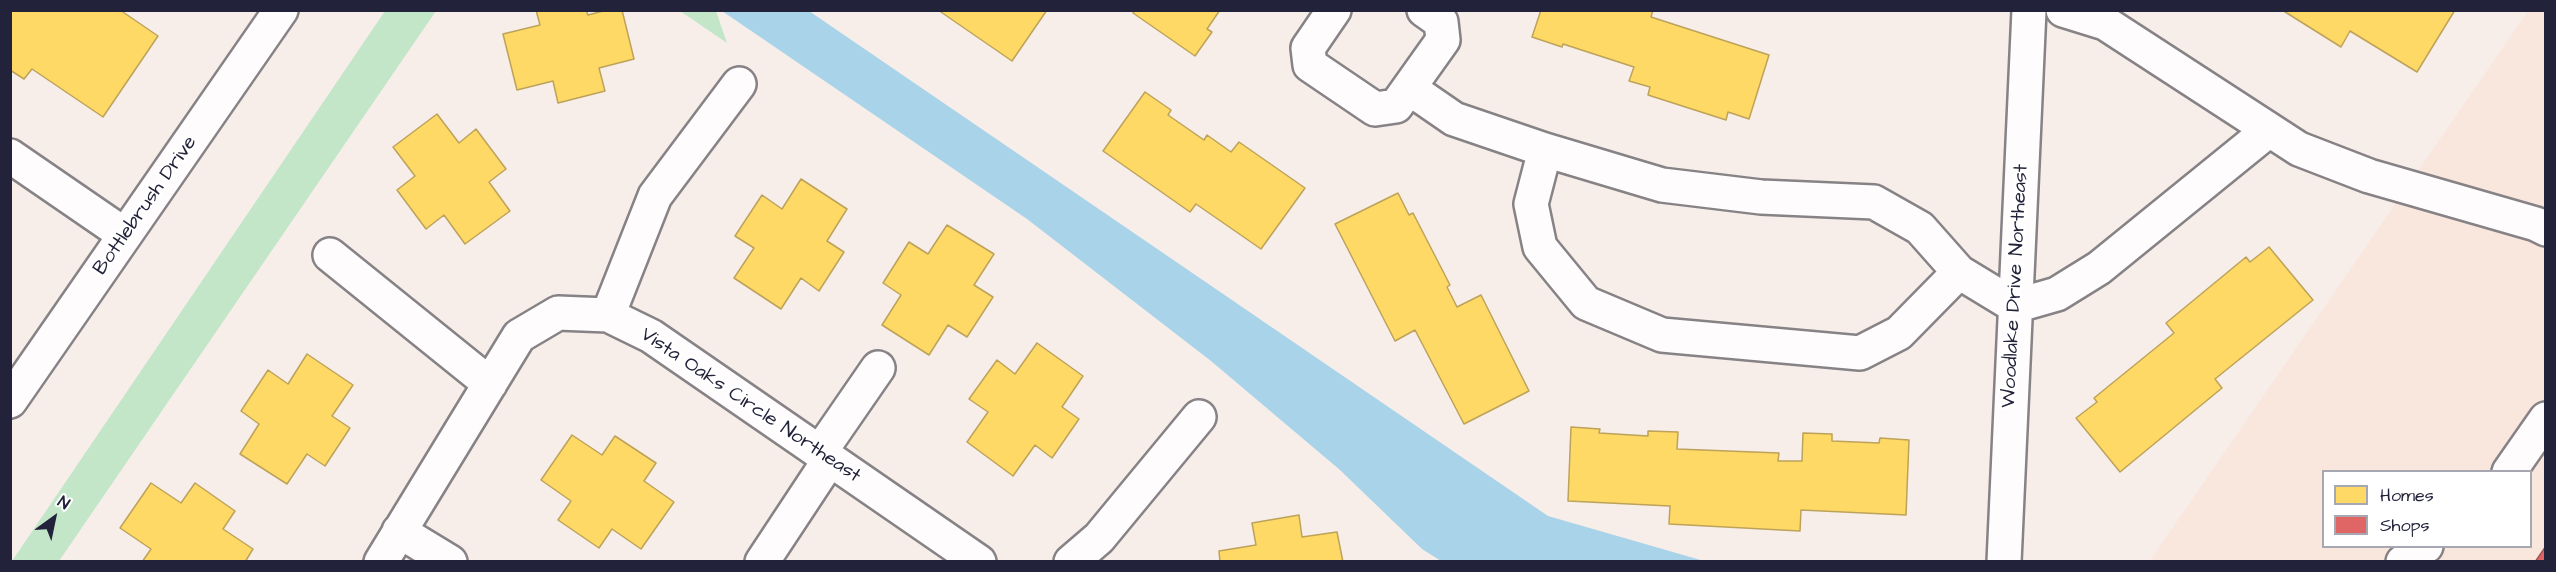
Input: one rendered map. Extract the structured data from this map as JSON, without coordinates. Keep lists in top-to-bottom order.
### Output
{
  "streets": {
    "street": ["Bottlebrush Drive", "Woodlake Drive Northeast", "Vista Oaks Circle Northeast"]
  },
  "legend": ["Homes", "Shops"],
  "north": "top right"
}
